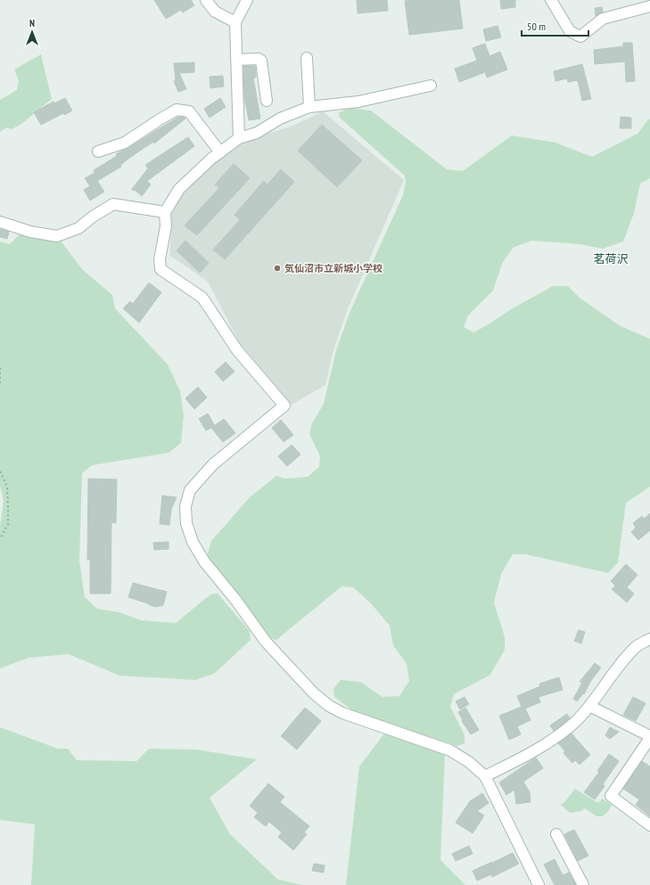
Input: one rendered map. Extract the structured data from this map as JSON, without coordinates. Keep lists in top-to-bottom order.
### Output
{
  "districts": ["茗荷沢"],
  "places": ["気仙沼市立新城小学校"],
  "scale_bar": "50 m",
  "north": "top"
}
